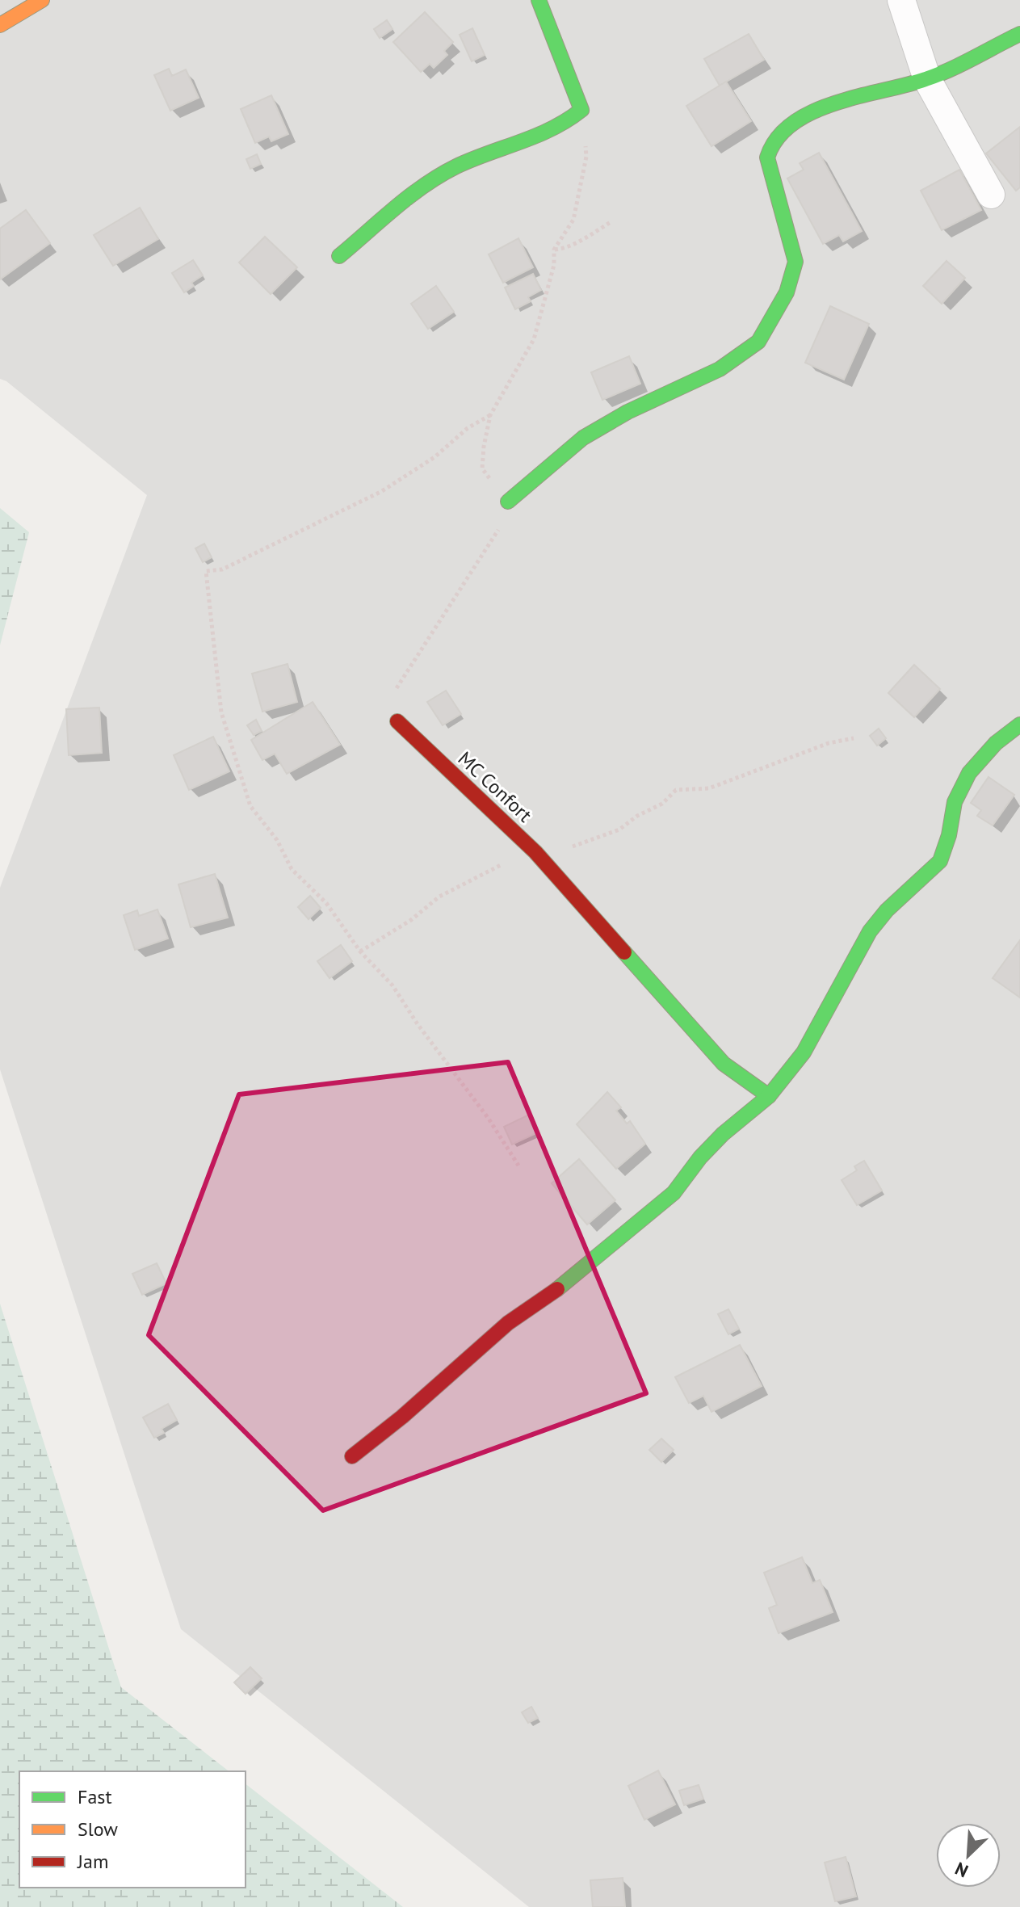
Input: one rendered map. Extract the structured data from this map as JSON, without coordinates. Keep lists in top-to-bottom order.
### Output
{
  "streets": {
    "street": ["MC Confort"]
  },
  "legend": ["Fast", "Slow", "Jam"],
  "north": "bottom left"
}
